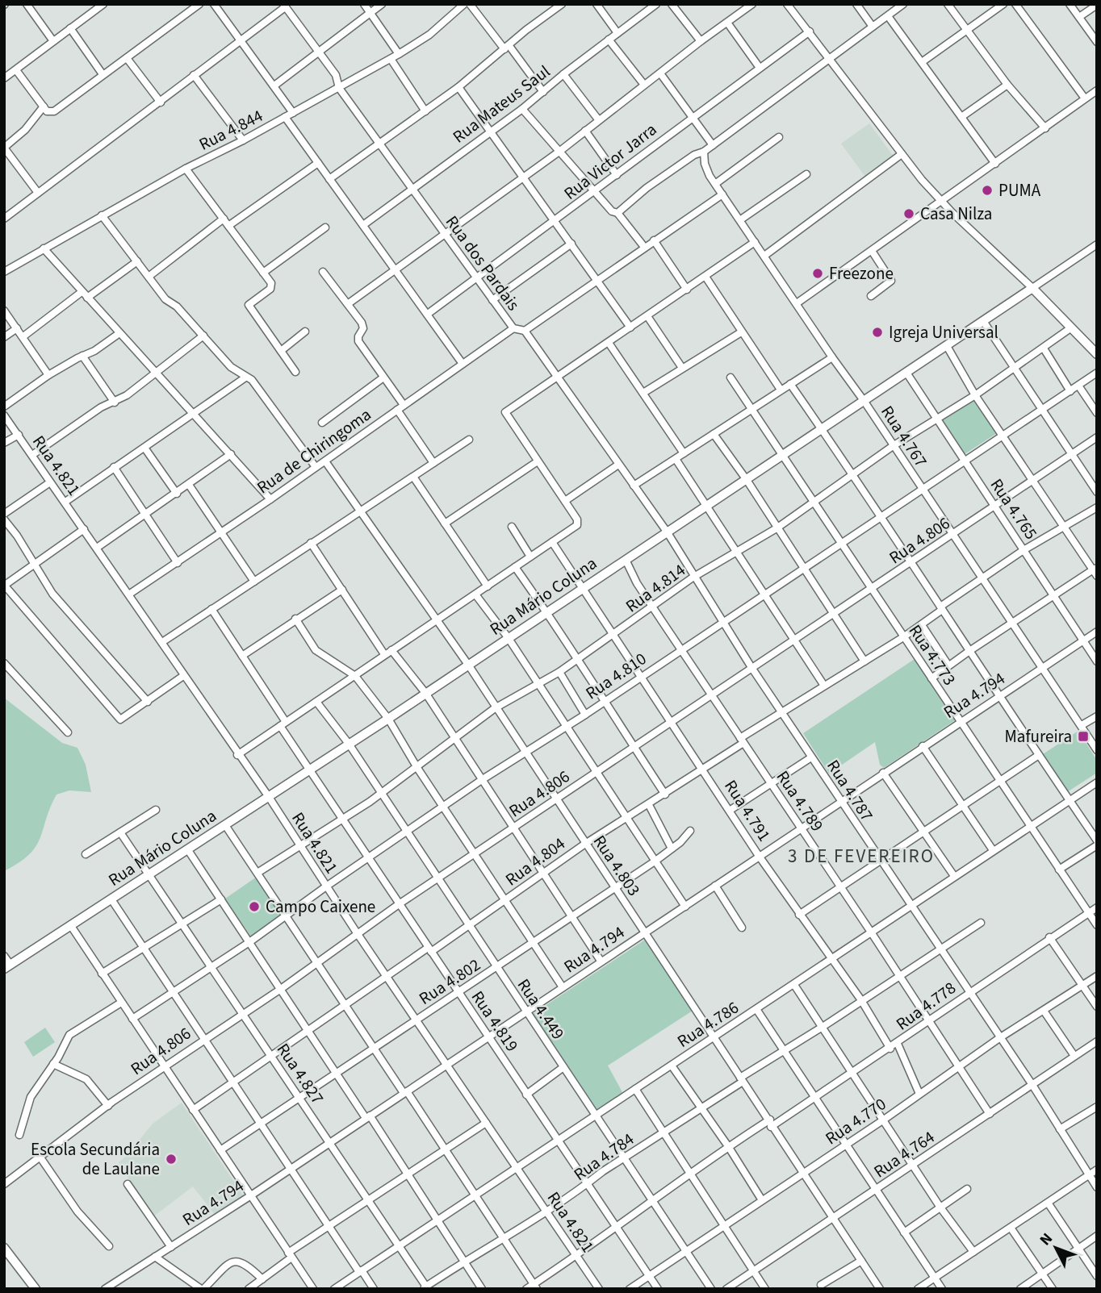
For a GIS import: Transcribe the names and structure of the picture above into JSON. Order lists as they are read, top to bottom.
{
  "streets": {
    "main road": ["Rua Mário Coluna"],
    "street": [
      "Rua Mateus Saul",
      "Rua 4.844",
      "Rua Victor Jarra",
      "Rua dos Pardais",
      "Rua 4.767",
      "Rua de Chiringoma",
      "Rua 4.821",
      "Rua 4.765",
      "Rua 4.806",
      "Rua 4.814",
      "Rua 4.773",
      "Rua 4.810",
      "Rua 4.794",
      "Rua 4.787",
      "Rua 4.789",
      "Rua 4.791",
      "Rua 4.804",
      "Rua 4.803",
      "Rua 4.802",
      "Rua 4.778",
      "Rua 4.449",
      "Rua 4.819",
      "Rua 4.786",
      "Rua 4.827",
      "Rua 4.770",
      "Rua 4.764",
      "Rua 4.784"
    ]
  },
  "crossings": [
    ["Rua Mateus Saul", "Rua dos Pardais"],
    ["Rua 4.844", "Rua dos Pardais"],
    ["Rua Victor Jarra", "Rua dos Pardais"],
    ["Rua dos Pardais", "Rua de Chiringoma"],
    ["Rua dos Pardais", "Rua Mário Coluna"],
    ["Rua dos Pardais", "Rua 4.787"],
    ["Rua 4.767", "Rua 4.806"],
    ["Rua 4.767", "Rua 4.814"],
    ["Rua 4.767", "Rua Mário Coluna"],
    ["Rua 4.767", "Rua 4.810"],
    ["Rua 4.767", "Rua 4.794"],
    ["Rua de Chiringoma", "Rua 4.821"],
    ["Rua de Chiringoma", "Rua 4.803"],
    ["Rua 4.821", "Rua 4.806"],
    ["Rua 4.821", "Rua 4.814"],
    ["Rua 4.821", "Rua Mário Coluna"],
    ["Rua 4.821", "Rua 4.810"],
    ["Rua 4.821", "Rua 4.794"],
    ["Rua 4.821", "Rua 4.804"],
    ["Rua 4.821", "Rua 4.802"],
    ["Rua 4.821", "Rua 4.778"],
    ["Rua 4.821", "Rua 4.786"],
    ["Rua 4.821", "Rua 4.784"],
    ["Rua 4.765", "Rua 4.806"],
    ["Rua 4.765", "Rua 4.814"],
    ["Rua 4.765", "Rua Mário Coluna"],
    ["Rua 4.765", "Rua 4.810"],
    ["Rua 4.765", "Rua 4.794"],
    ["Rua 4.806", "Rua 4.773"],
    ["Rua 4.806", "Rua 4.787"],
    ["Rua 4.806", "Rua 4.789"],
    ["Rua 4.806", "Rua 4.791"],
    ["Rua 4.806", "Rua 4.803"],
    ["Rua 4.806", "Rua 4.449"],
    ["Rua 4.806", "Rua 4.819"],
    ["Rua 4.806", "Rua 4.827"],
    ["Rua 4.814", "Rua 4.773"],
    ["Rua 4.814", "Rua 4.787"],
    ["Rua 4.814", "Rua 4.789"],
    ["Rua 4.814", "Rua 4.791"],
    ["Rua 4.814", "Rua 4.803"],
    ["Rua 4.814", "Rua 4.449"],
    ["Rua 4.814", "Rua 4.819"],
    ["Rua Mário Coluna", "Rua 4.773"],
    ["Rua Mário Coluna", "Rua 4.787"],
    ["Rua Mário Coluna", "Rua 4.789"],
    ["Rua Mário Coluna", "Rua 4.791"],
    ["Rua Mário Coluna", "Rua 4.803"],
    ["Rua Mário Coluna", "Rua 4.449"],
    ["Rua Mário Coluna", "Rua 4.819"],
    ["Rua Mário Coluna", "Rua 4.827"],
    ["Rua 4.773", "Rua 4.810"],
    ["Rua 4.773", "Rua 4.794"],
    ["Rua 4.773", "Rua 4.804"],
    ["Rua 4.773", "Rua 4.778"],
    ["Rua 4.773", "Rua 4.786"],
    ["Rua 4.810", "Rua 4.787"],
    ["Rua 4.810", "Rua 4.789"],
    ["Rua 4.810", "Rua 4.791"],
    ["Rua 4.810", "Rua 4.803"],
    ["Rua 4.810", "Rua 4.449"],
    ["Rua 4.810", "Rua 4.819"],
    ["Rua 4.810", "Rua 4.827"],
    ["Rua 4.794", "Rua 4.787"],
    ["Rua 4.794", "Rua 4.789"],
    ["Rua 4.794", "Rua 4.791"],
    ["Rua 4.794", "Rua 4.803"],
    ["Rua 4.794", "Rua 4.449"],
    ["Rua 4.794", "Rua 4.819"],
    ["Rua 4.794", "Rua 4.827"],
    ["Rua 4.787", "Rua 4.804"],
    ["Rua 4.787", "Rua 4.778"],
    ["Rua 4.787", "Rua 4.786"],
    ["Rua 4.787", "Rua 4.770"],
    ["Rua 4.787", "Rua 4.764"],
    ["Rua 4.787", "Rua 4.784"],
    ["Rua 4.789", "Rua 4.804"],
    ["Rua 4.789", "Rua 4.778"],
    ["Rua 4.789", "Rua 4.786"],
    ["Rua 4.789", "Rua 4.770"],
    ["Rua 4.789", "Rua 4.764"],
    ["Rua 4.789", "Rua 4.784"],
    ["Rua 4.791", "Rua 4.804"],
    ["Rua 4.791", "Rua 4.778"],
    ["Rua 4.791", "Rua 4.786"],
    ["Rua 4.791", "Rua 4.784"],
    ["Rua 4.804", "Rua 4.803"],
    ["Rua 4.804", "Rua 4.449"],
    ["Rua 4.804", "Rua 4.819"],
    ["Rua 4.804", "Rua 4.827"],
    ["Rua 4.803", "Rua 4.802"],
    ["Rua 4.803", "Rua 4.778"],
    ["Rua 4.803", "Rua 4.786"],
    ["Rua 4.803", "Rua 4.770"],
    ["Rua 4.803", "Rua 4.764"],
    ["Rua 4.803", "Rua 4.784"],
    ["Rua 4.802", "Rua 4.449"],
    ["Rua 4.802", "Rua 4.819"],
    ["Rua 4.802", "Rua 4.827"],
    ["Rua 4.778", "Rua 4.449"],
    ["Rua 4.778", "Rua 4.819"],
    ["Rua 4.449", "Rua 4.786"],
    ["Rua 4.449", "Rua 4.770"],
    ["Rua 4.449", "Rua 4.784"],
    ["Rua 4.819", "Rua 4.786"],
    ["Rua 4.819", "Rua 4.770"],
    ["Rua 4.819", "Rua 4.784"],
    ["Rua 4.786", "Rua 4.827"],
    ["Rua 4.827", "Rua 4.784"]
  ],
  "districts": ["3 DE FEVEREIRO"],
  "places": {
    "other": [
      "PUMA",
      "Casa Nilza",
      "Freezone",
      "Igreja Universal",
      "Campo Caixene",
      "Escola Secundária de Laulane"
    ],
    "transit": ["Mafureira"]
  },
  "north": "top left"
}
